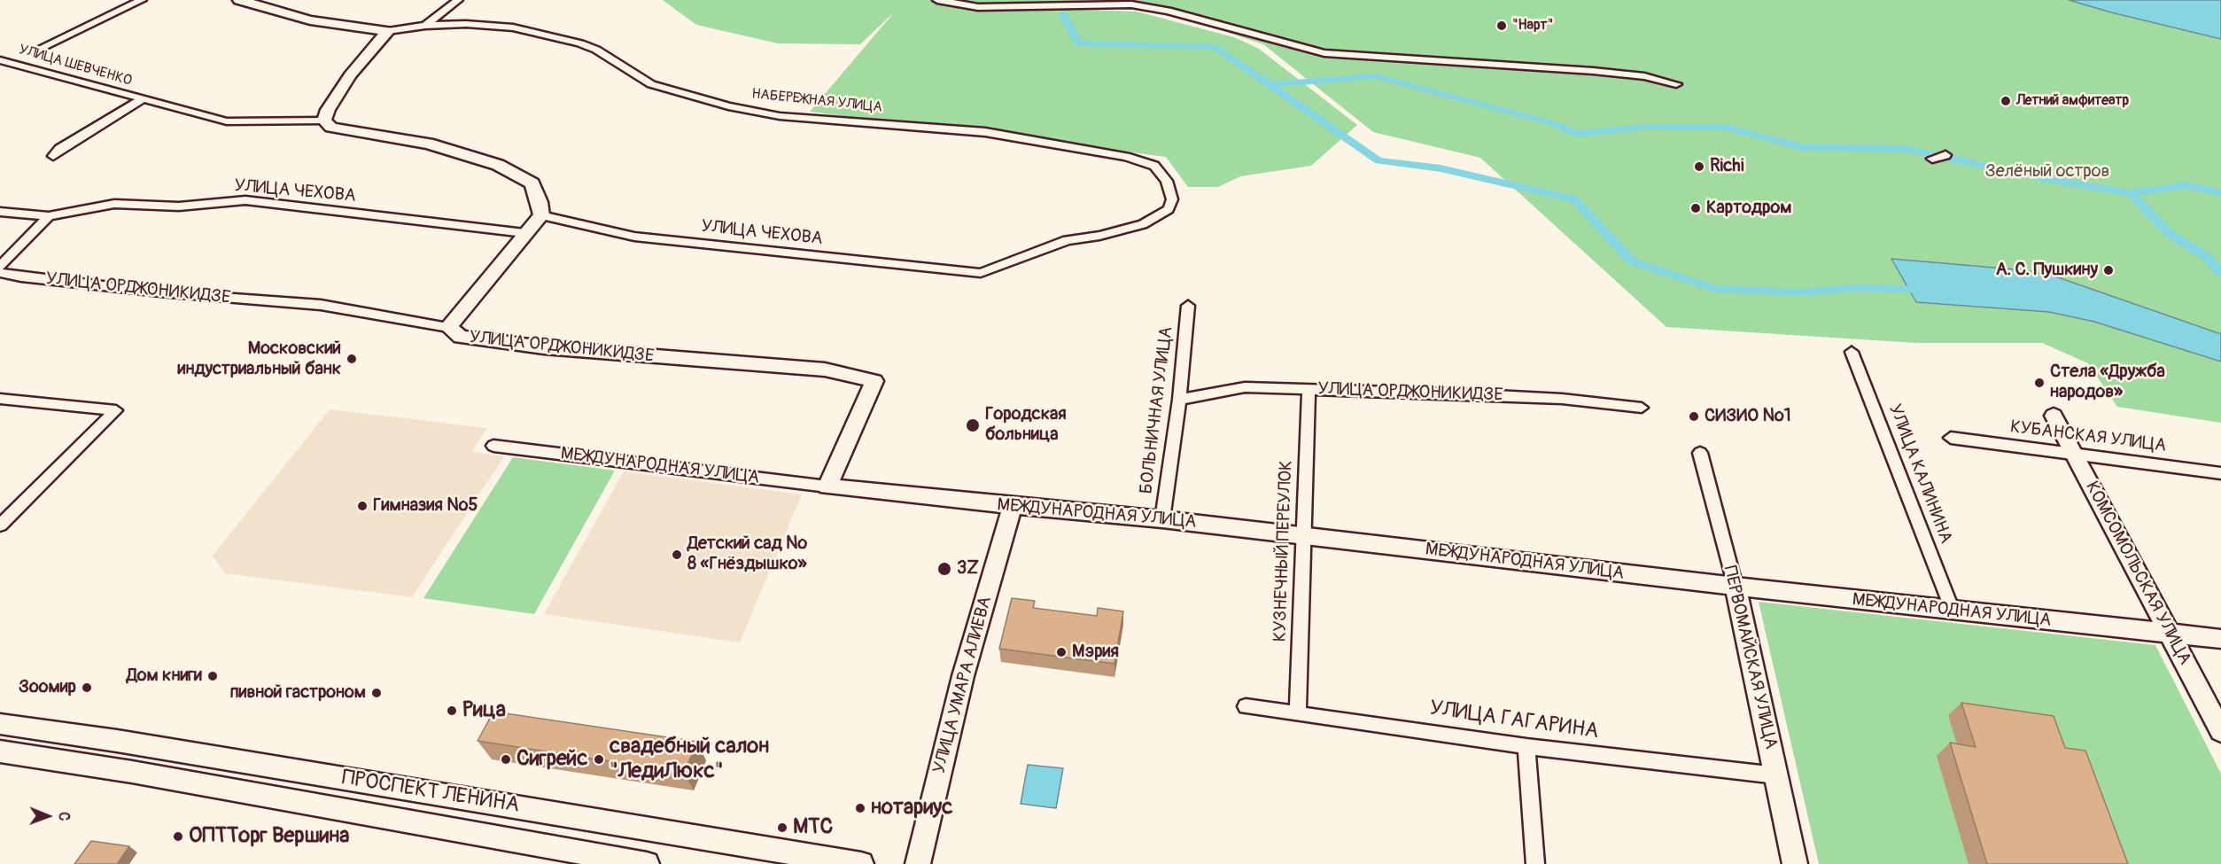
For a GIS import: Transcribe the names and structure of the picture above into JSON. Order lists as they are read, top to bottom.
{
  "streets": {
    "main road": [
      "НАБЕРЕЖНАЯ УЛИЦА",
      "УЛИЦА ОРДЖОНИКИДЗЕ",
      "МЕЖДУНАРОДНАЯ УЛИЦА",
      "КОМСОМОЛЬСКАЯ УЛИЦА",
      "ПЕРВОМАЙСКАЯ УЛИЦА",
      "УЛИЦА УМАРА АЛИЕВА",
      "ПРОСПЕКТ ЛЕНИНА"
    ],
    "street": [
      "УЛИЦА ШЕВЧЕНКО",
      "УЛИЦА ЧЕХОВА",
      "БОЛЬНИЧНАЯ УЛИЦА",
      "КУБАНСКАЯ УЛИЦА",
      "УЛИЦА КАЛИНИНА",
      "КУЗНЕЧНЫЙ ПЕРЕУЛОК",
      "УЛИЦА ГАГАРИНА"
    ]
  },
  "crossings": [
    ["НАБЕРЕЖНАЯ УЛИЦА", "УЛИЦА ЧЕХОВА"],
    ["УЛИЦА ОРДЖОНИКИДЗЕ", "БОЛЬНИЧНАЯ УЛИЦА"],
    ["УЛИЦА ОРДЖОНИКИДЗЕ", "МЕЖДУНАРОДНАЯ УЛИЦА"],
    ["УЛИЦА ОРДЖОНИКИДЗЕ", "КУЗНЕЧНЫЙ ПЕРЕУЛОК"],
    ["БОЛЬНИЧНАЯ УЛИЦА", "МЕЖДУНАРОДНАЯ УЛИЦА"],
    ["КУБАНСКАЯ УЛИЦА", "КОМСОМОЛЬСКАЯ УЛИЦА"],
    ["МЕЖДУНАРОДНАЯ УЛИЦА", "УЛИЦА КАЛИНИНА"],
    ["МЕЖДУНАРОДНАЯ УЛИЦА", "КУЗНЕЧНЫЙ ПЕРЕУЛОК"],
    ["МЕЖДУНАРОДНАЯ УЛИЦА", "КОМСОМОЛЬСКАЯ УЛИЦА"],
    ["МЕЖДУНАРОДНАЯ УЛИЦА", "ПЕРВОМАЙСКАЯ УЛИЦА"],
    ["МЕЖДУНАРОДНАЯ УЛИЦА", "УЛИЦА УМАРА АЛИЕВА"],
    ["КУЗНЕЧНЫЙ ПЕРЕУЛОК", "УЛИЦА ГАГАРИНА"],
    ["ПЕРВОМАЙСКАЯ УЛИЦА", "УЛИЦА ГАГАРИНА"]
  ],
  "parks": ["Зелёный остров"],
  "places": [
    "\"Нарт\"",
    "Летний амфитеатр",
    "Richi",
    "Картодром",
    "А. С. Пушкину",
    "Московский индустриальный банк",
    "Стела «Дружба народов»",
    "СИЗИО №1",
    "Городская больница",
    "Гимназия №5",
    "Детский сад № 8 «Гнёздышко»",
    "3Z",
    "Мэрия",
    "Дом книги",
    "Зоомир",
    "пивной гастроном",
    "Рица",
    "Сигрейс",
    "свадебный салон \"ЛедиЛюкс\"",
    "нотариус",
    "МТС",
    "ОПТТорг Вершина"
  ],
  "north": "right"
}
